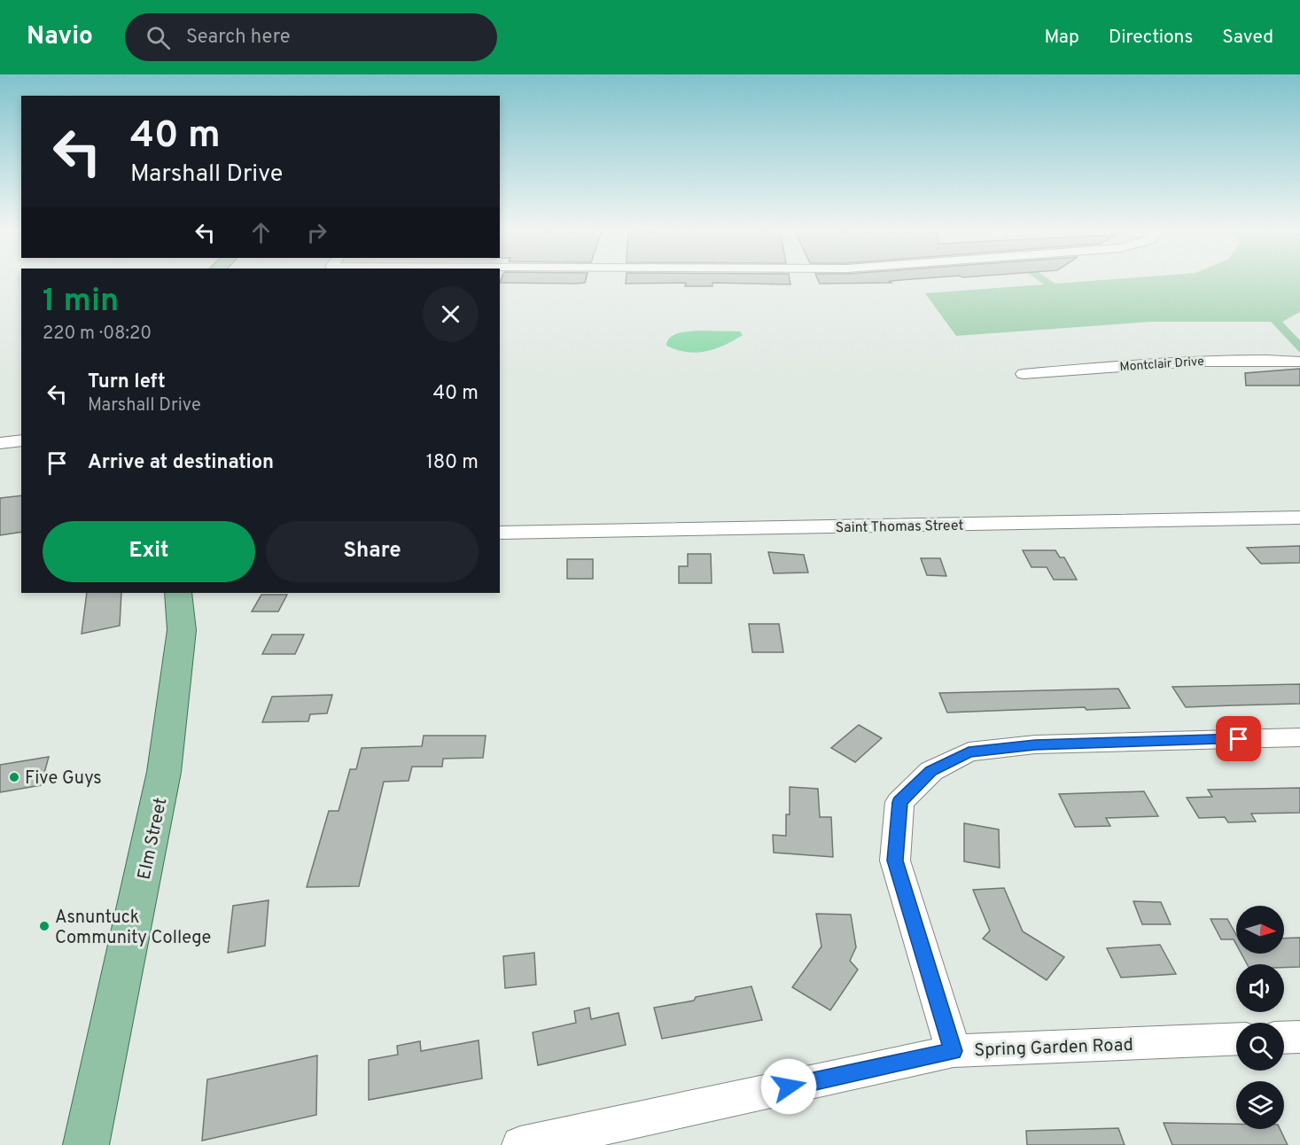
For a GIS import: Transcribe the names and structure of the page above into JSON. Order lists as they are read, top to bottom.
{
  "streets": {
    "main road": ["Elm Street"],
    "street": ["Montclair Drive", "Saint Thomas Street", "Spring Garden Road"]
  },
  "places": ["Five Guys", "Asnuntuck Community College"],
  "north": "right",
  "page": {
    "header": "Navio",
    "search": "Search here",
    "nav": ["Map", "Directions", "Saved"],
    "turn": ["40 m", "Marshall Drive"],
    "heading": ["1 min", "220 m · 08:20"],
    "list": [
      {
        "name": "Turn left",
        "note": "Marshall Drive",
        "value": "40 m"
      },
      {
        "name": "Arrive at destination",
        "value": "180 m"
      }
    ],
    "buttons": ["Exit", "Share"]
  }
}
